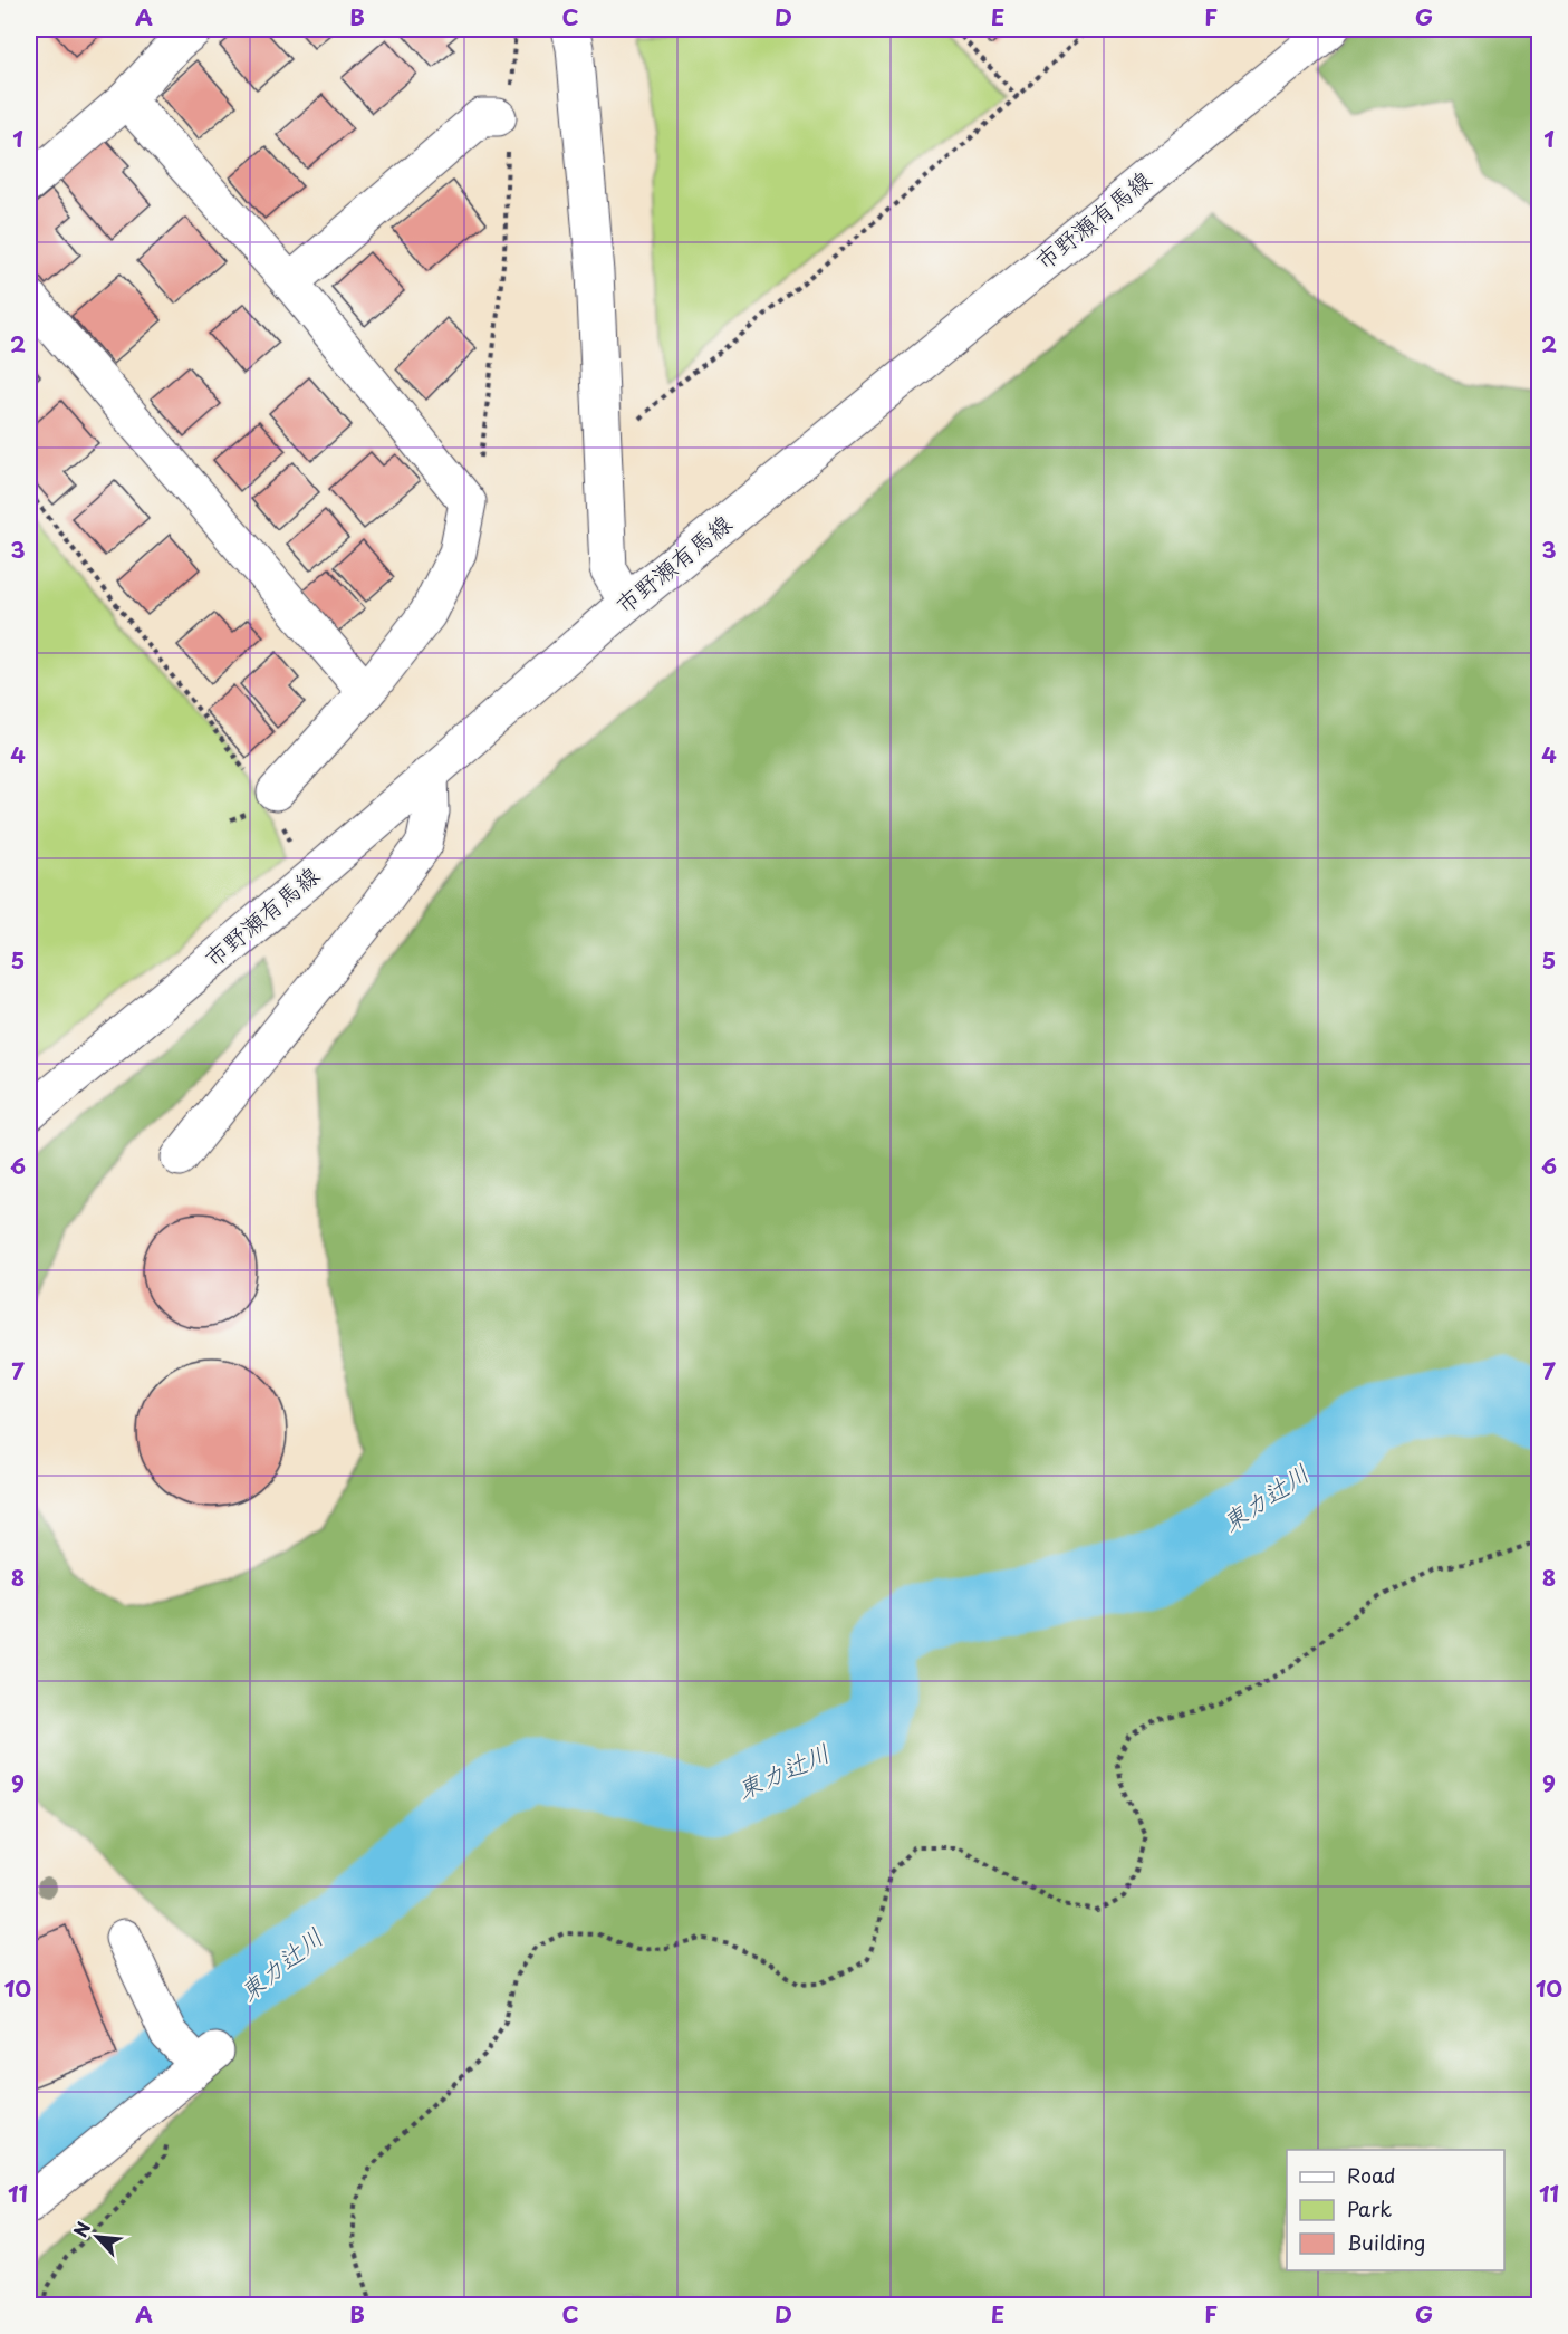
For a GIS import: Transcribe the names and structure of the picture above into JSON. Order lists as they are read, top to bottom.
{
  "streets": {
    "street": ["市野瀬有馬線"]
  },
  "water": ["東カ辻川"],
  "legend": ["Road", "Park", "Building"],
  "north": "top left",
  "grid": {
    "columns": [
      "A",
      "B",
      "C",
      "D",
      "E",
      "F",
      "G"
    ],
    "rows": [
      "1",
      "2",
      "3",
      "4",
      "5",
      "6",
      "7",
      "8",
      "9",
      "10",
      "11"
    ]
  }
}
